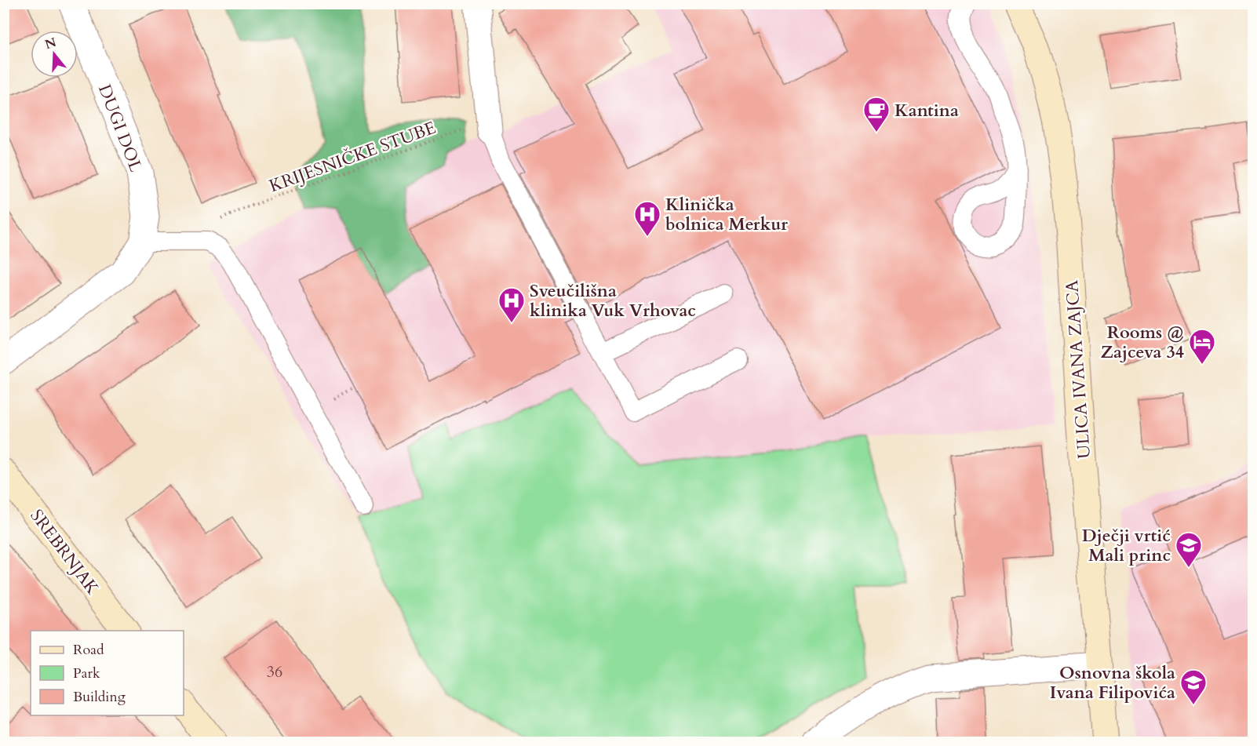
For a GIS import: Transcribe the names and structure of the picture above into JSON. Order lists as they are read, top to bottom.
{
  "streets": {
    "main road": ["ULICA IVANA ZAJCA", "SREBRNJAK"],
    "street": ["DUGI DOL"],
    "path": ["KRIJESNIČKE STUBE"]
  },
  "places": {
    "cafe": ["Kantina"],
    "hospital": ["Klinička bolnica Merkur", "Sveučilišna klinika Vuk Vrhovac"],
    "hotel": ["Rooms @ Zajceva 34"],
    "school or university": ["Dječji vrtić Mali princ", "Osnovna škola Ivana Filipovića"]
  },
  "house_numbers": ["36"],
  "legend": ["Road", "Park", "Building"],
  "north": "top"
}
